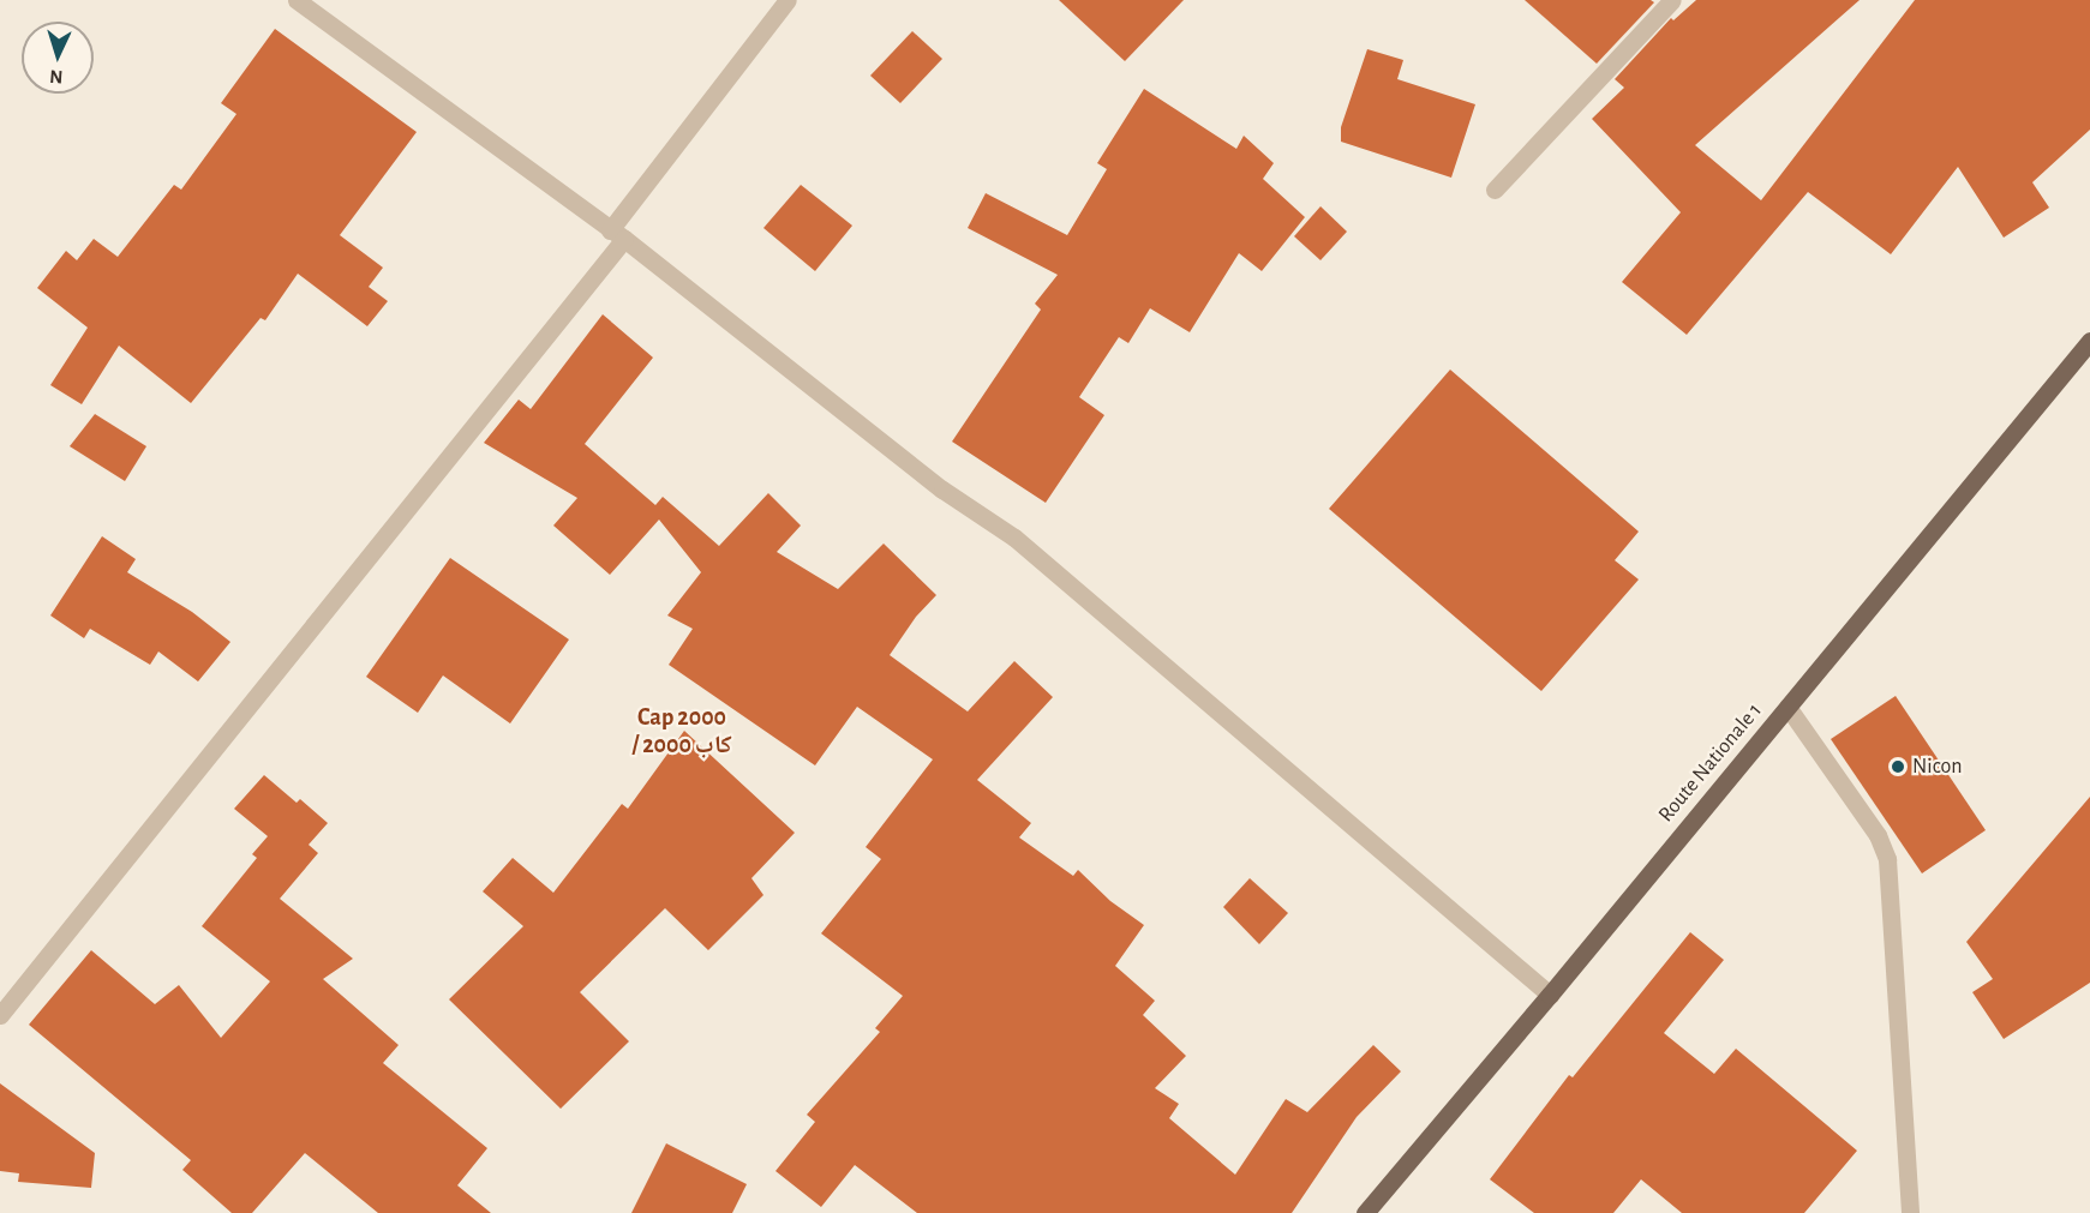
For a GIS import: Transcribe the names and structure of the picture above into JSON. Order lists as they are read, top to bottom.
{
  "streets": {
    "main road": ["Route Nationale 1"]
  },
  "districts": ["Cap 2000 / كاب 2000"],
  "places": ["Nicon"],
  "north": "bottom"
}
